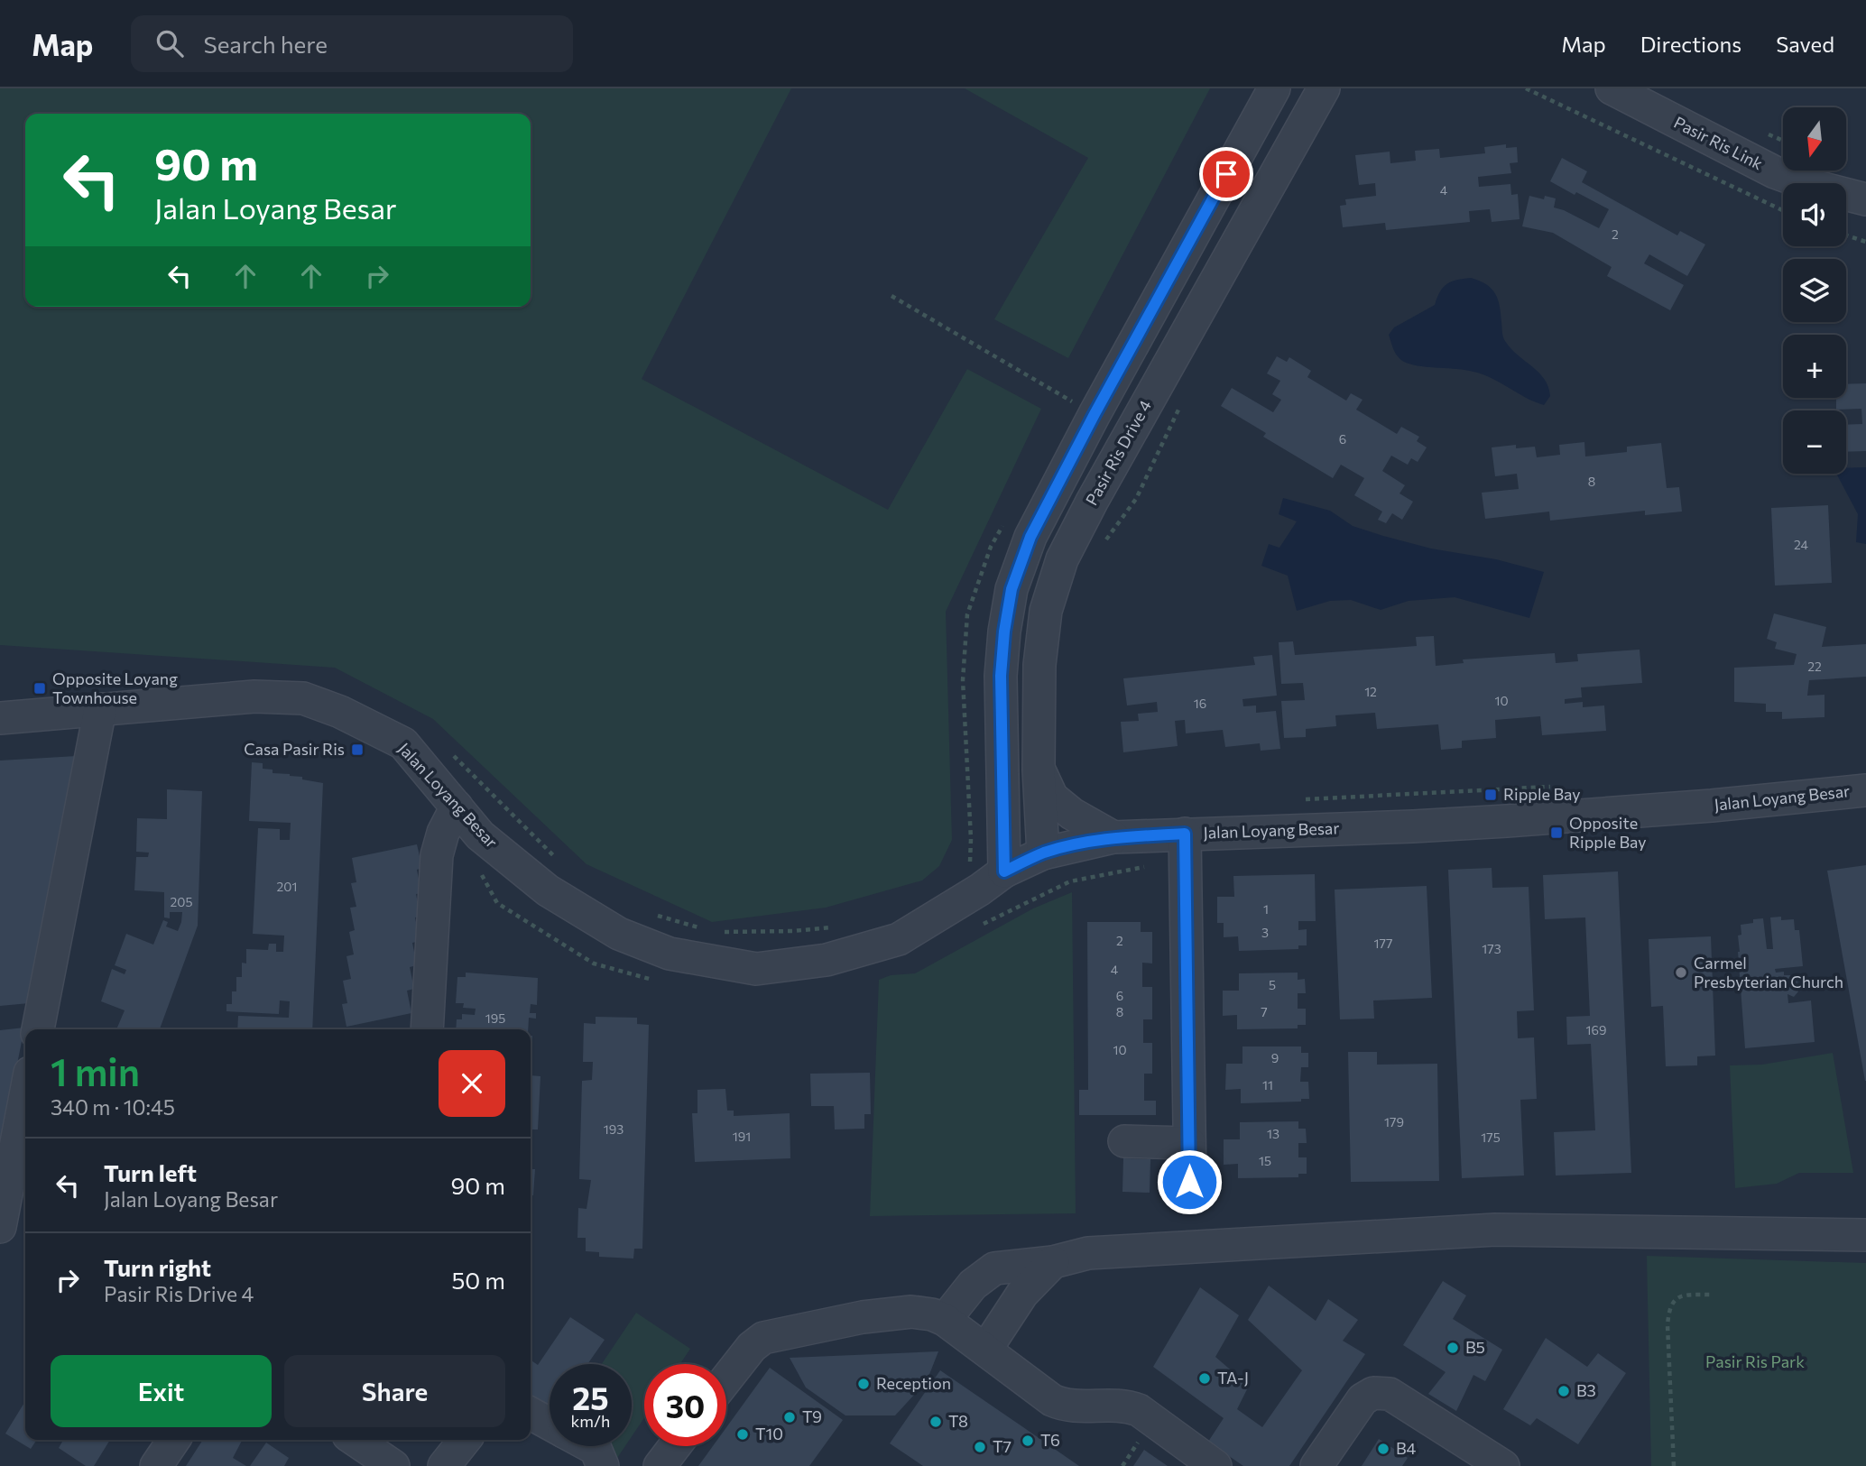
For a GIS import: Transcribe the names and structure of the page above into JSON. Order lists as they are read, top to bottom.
{
  "streets": {
    "street": ["Pasir Ris Link", "Pasir Ris Drive 4", "Jalan Loyang Besar"]
  },
  "crossings": [
    ["Pasir Ris Drive 4", "Jalan Loyang Besar"]
  ],
  "parks": ["Pasir Ris Park"],
  "places": {
    "transit": [
      "Opposite Loyang Townhouse",
      "Casa Pasir Ris",
      "Ripple Bay",
      "Opposite Ripple Bay"
    ],
    "other": [
      "Carmel Presbyterian Church",
      "B5",
      "TA-J",
      "Reception",
      "B3",
      "T9",
      "T8",
      "T10",
      "T6",
      "T7",
      "B4"
    ]
  },
  "house_numbers": [
    "4",
    "2",
    "6",
    "8",
    "24",
    "22",
    "12",
    "10",
    "16",
    "201",
    "205",
    "1",
    "3",
    "2",
    "177",
    "173",
    "4",
    "5",
    "6",
    "8",
    "7",
    "195",
    "169",
    "10",
    "9",
    "11",
    "179",
    "193",
    "13",
    "191",
    "175",
    "15"
  ],
  "north": "bottom",
  "page": {
    "header": "Map",
    "search": "Search here",
    "nav": ["Map", "Directions", "Saved"],
    "map_buttons": ["+", "−"],
    "turn": ["90 m", "Jalan Loyang Besar"],
    "heading": ["1 min", "340 m · 10:45"],
    "list": [
      {
        "name": "Turn left",
        "note": "Jalan Loyang Besar",
        "value": "90 m"
      },
      {
        "name": "Turn right",
        "note": "Pasir Ris Drive 4",
        "value": "50 m"
      }
    ],
    "buttons": ["Exit", "Share"],
    "speed": "25 km/h",
    "limit": "30"
  }
}
